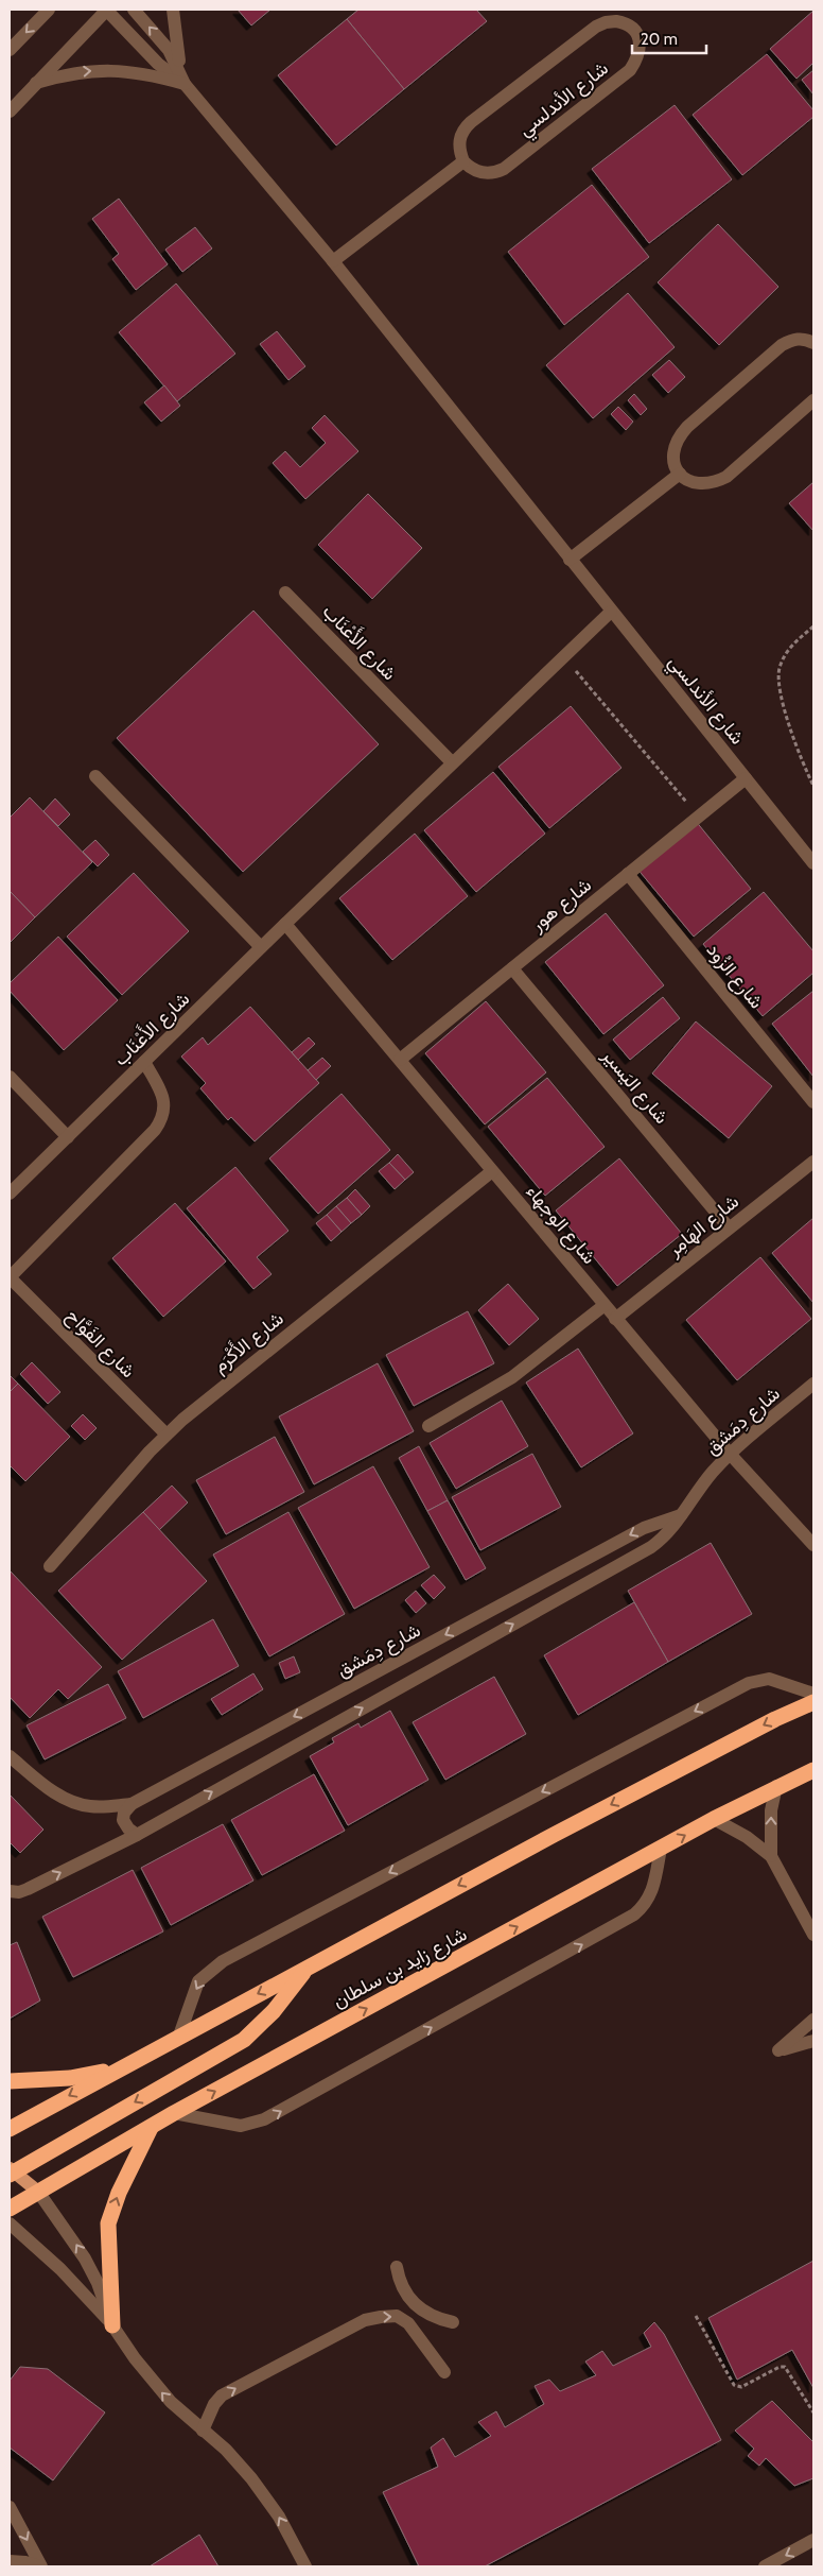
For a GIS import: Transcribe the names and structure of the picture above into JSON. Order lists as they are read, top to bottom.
{
  "streets": {
    "highway": ["شارع زايد بن سلطان"],
    "street": [
      "شارع الأندلسي",
      "شارع الأَعْنَاب",
      "شارع هور",
      "شارع الزُود",
      "شارع اليَسير",
      "شارع الوجهاء",
      "شارع الهَامِر",
      "شارع الأَكْرَم",
      "شارع الفَوَّاح",
      "شارع دِمَشق"
    ]
  },
  "crossings": [
    ["شارع الأندلسي", "شارع الأَعْنَاب"],
    ["شارع الأندلسي", "شارع هور"],
    ["شارع الأَعْنَاب", "شارع الوجهاء"],
    ["شارع هور", "شارع الزُود"],
    ["شارع هور", "شارع اليَسير"],
    ["شارع هور", "شارع الوجهاء"],
    ["شارع اليَسير", "شارع الهَامِر"],
    ["شارع الوجهاء", "شارع الهَامِر"],
    ["شارع الوجهاء", "شارع الأَكْرَم"],
    ["شارع الوجهاء", "شارع دِمَشق"],
    ["شارع الأَكْرَم", "شارع الفَوَّاح"]
  ],
  "scale_bar": "20 m"
}
